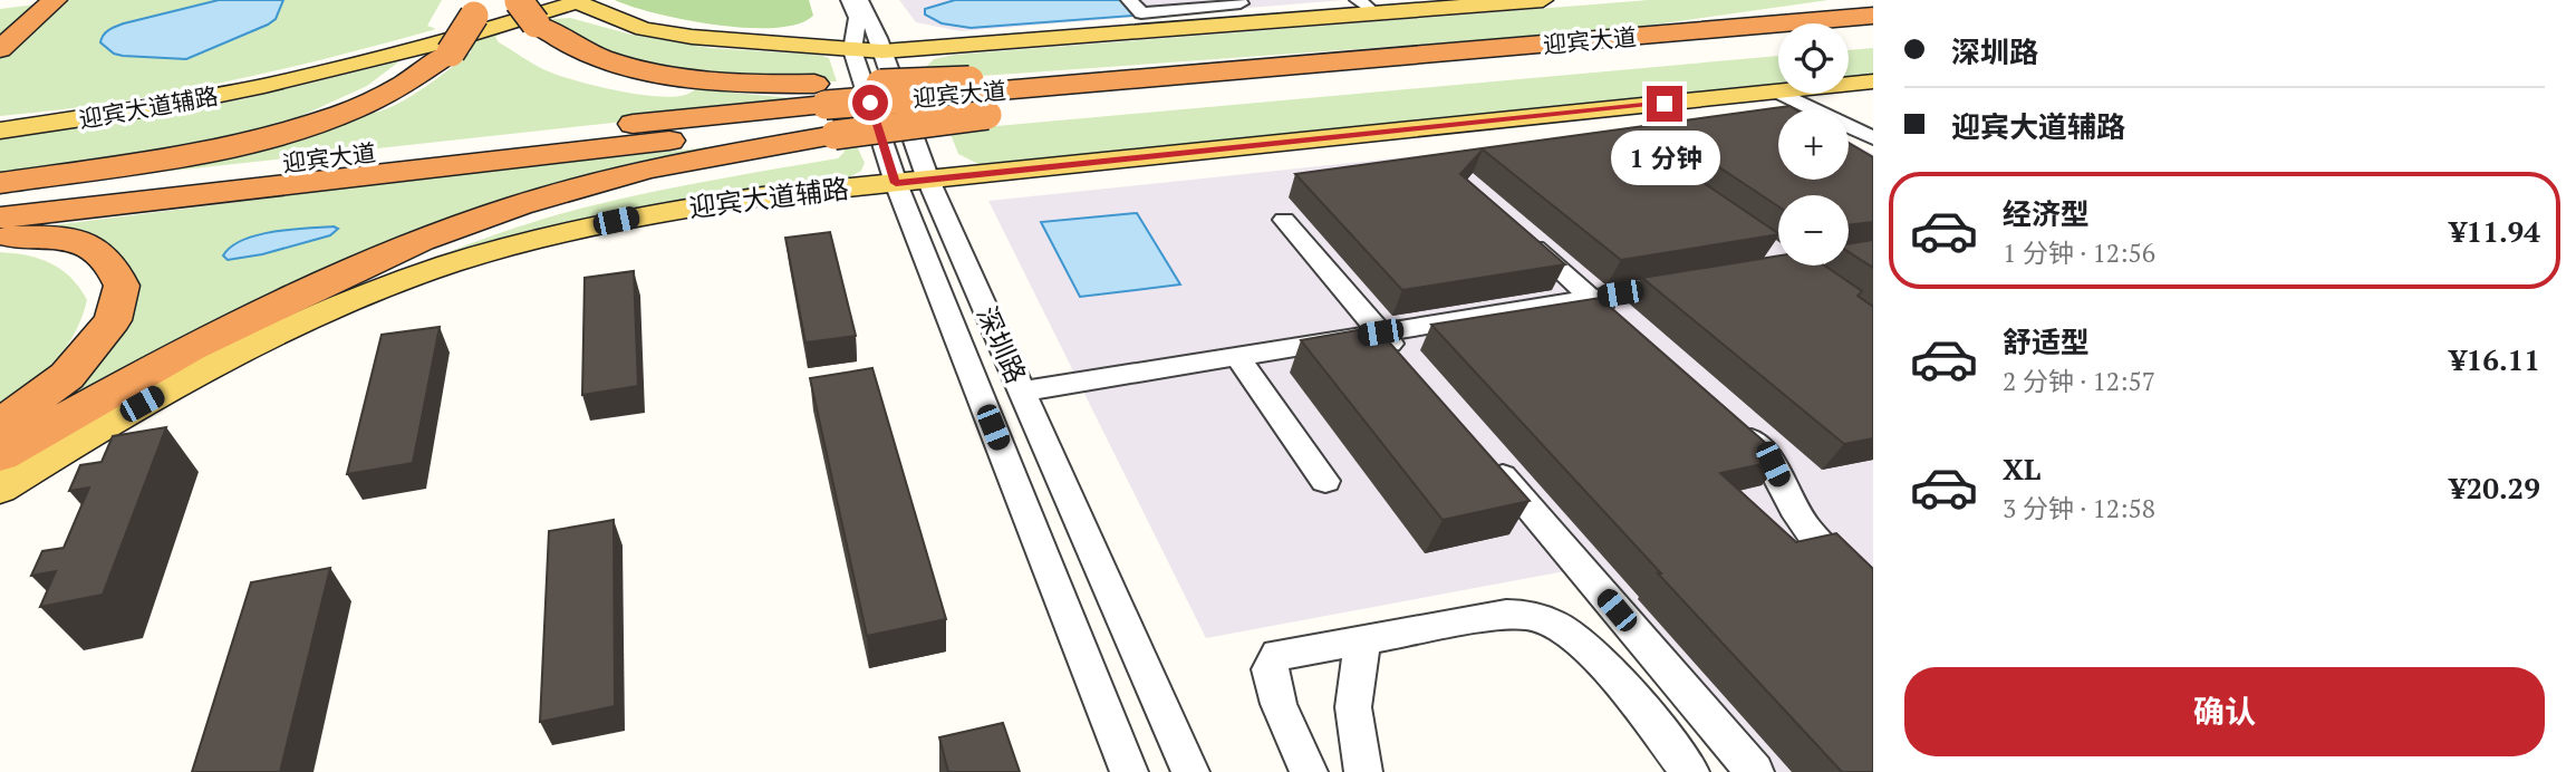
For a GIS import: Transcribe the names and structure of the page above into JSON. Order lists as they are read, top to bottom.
{
  "streets": {
    "highway": ["迎宾大道"],
    "main road": ["迎宾大道辅路"],
    "street": ["深圳路"]
  },
  "crossings": [
    ["迎宾大道辅路", "深圳路"]
  ],
  "page": {
    "banner": ["深圳路", "迎宾大道辅路"],
    "map_buttons": ["+", "−"],
    "bubble": "1 分钟",
    "list": [
      {
        "name": "经济型",
        "note": "1 分钟 · 12:56",
        "value": "¥11.94"
      },
      {
        "name": "舒适型",
        "note": "2 分钟 · 12:57",
        "value": "¥16.11"
      },
      {
        "name": "XL",
        "note": "3 分钟 · 12:58",
        "value": "¥20.29"
      }
    ],
    "buttons": "确认"
  }
}
